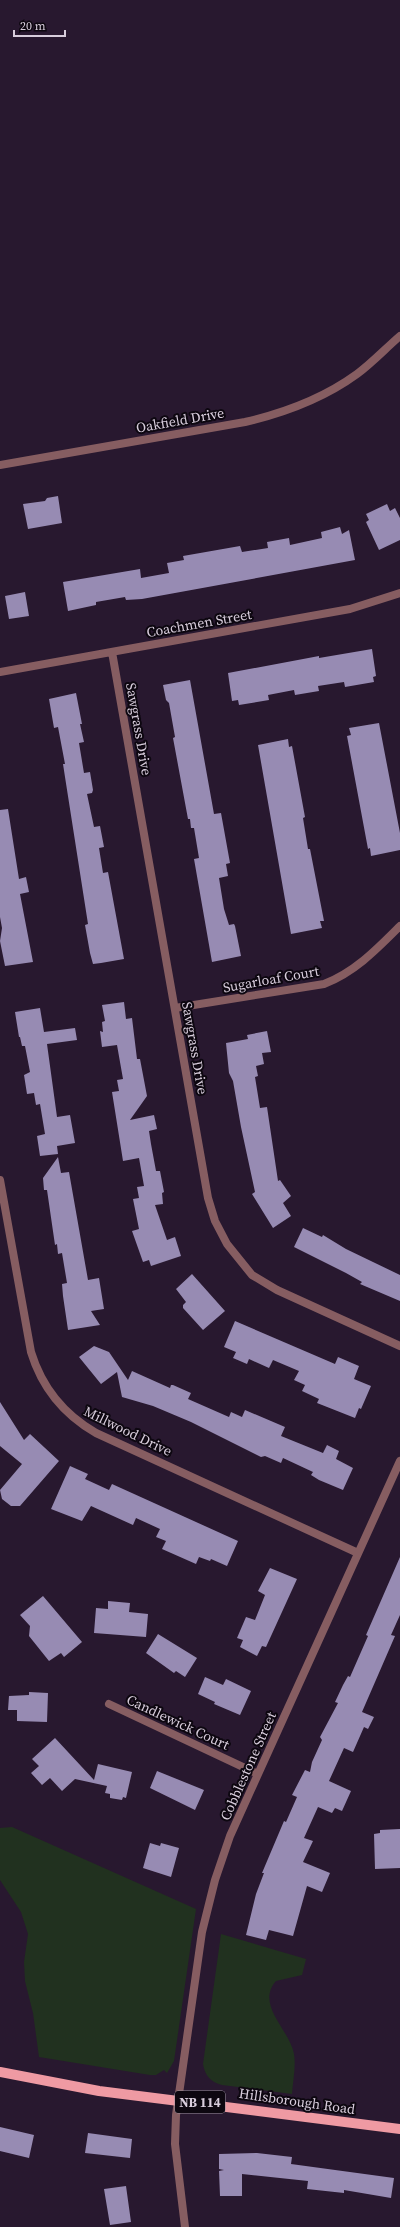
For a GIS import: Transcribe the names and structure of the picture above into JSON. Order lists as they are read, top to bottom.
{
  "streets": {
    "main road": ["Hillsborough Road", "NB 114"],
    "street": [
      "Oakfield Drive",
      "Coachmen Street",
      "Sawgrass Drive",
      "Sugarloaf Court",
      "Millwood Drive",
      "Candlewick Court",
      "Cobblestone Street"
    ]
  },
  "crossings": [
    ["Coachmen Street", "Sawgrass Drive"],
    ["Sawgrass Drive", "Sugarloaf Court"],
    ["Millwood Drive", "Cobblestone Street"],
    ["Candlewick Court", "Cobblestone Street"],
    ["Cobblestone Street", "Hillsborough Road"]
  ],
  "scale_bar": "20 m"
}
